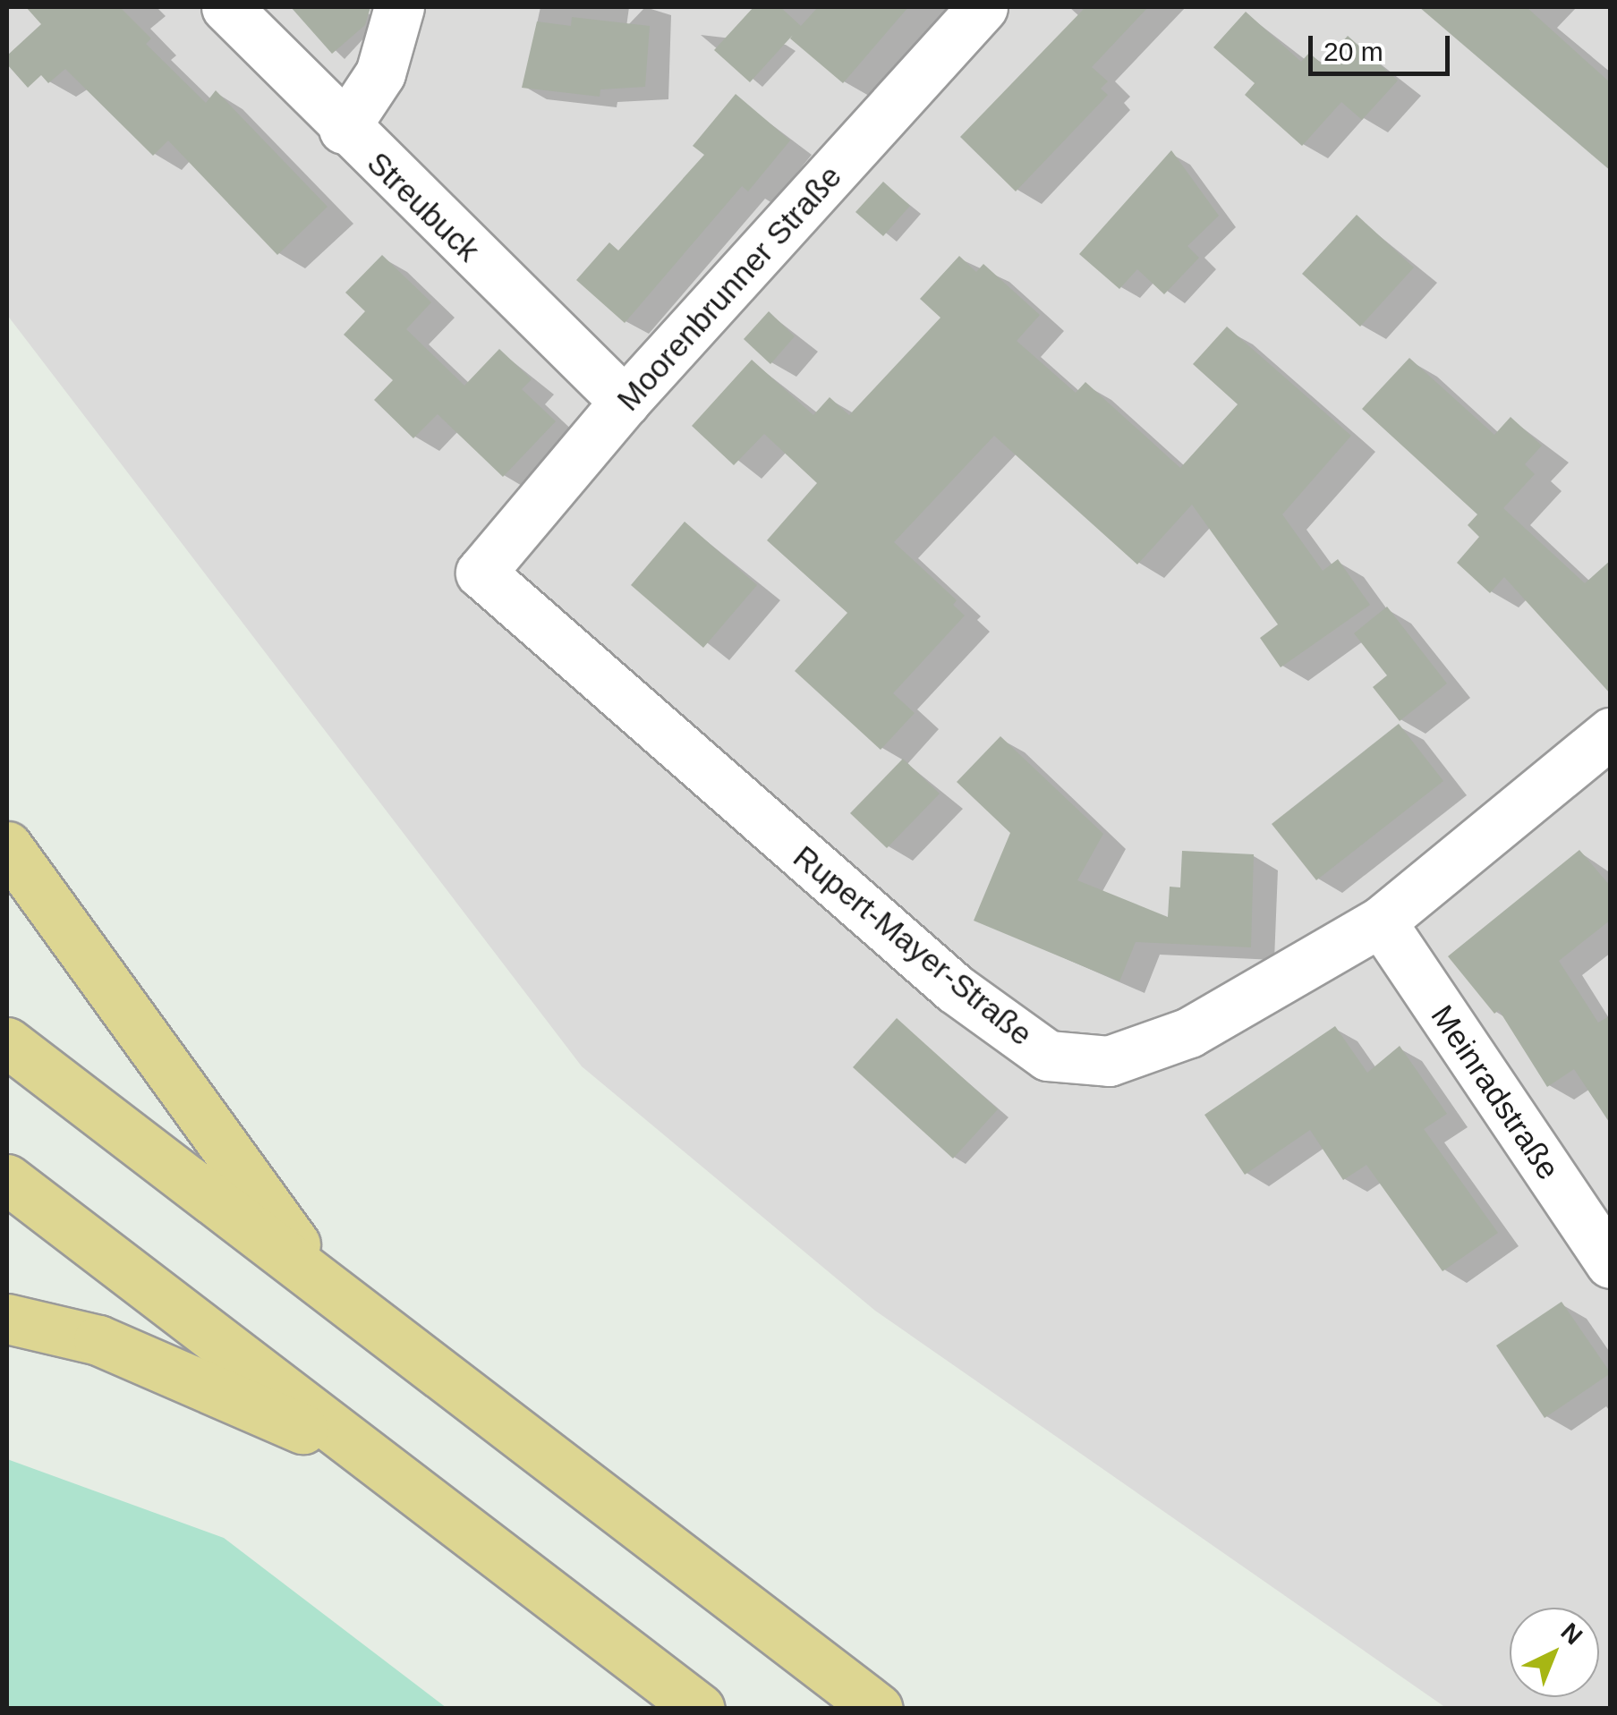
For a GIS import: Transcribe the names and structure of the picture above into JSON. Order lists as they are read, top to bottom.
{
  "streets": {
    "street": [
      "Streubuck",
      "Moorenbrunner Straße",
      "Rupert-Mayer-Straße",
      "Meinradstraße"
    ]
  },
  "crossings": [
    ["Streubuck", "Moorenbrunner Straße"],
    ["Moorenbrunner Straße", "Rupert-Mayer-Straße"],
    ["Rupert-Mayer-Straße", "Meinradstraße"]
  ],
  "scale_bar": "20 m",
  "north": "top right"
}
